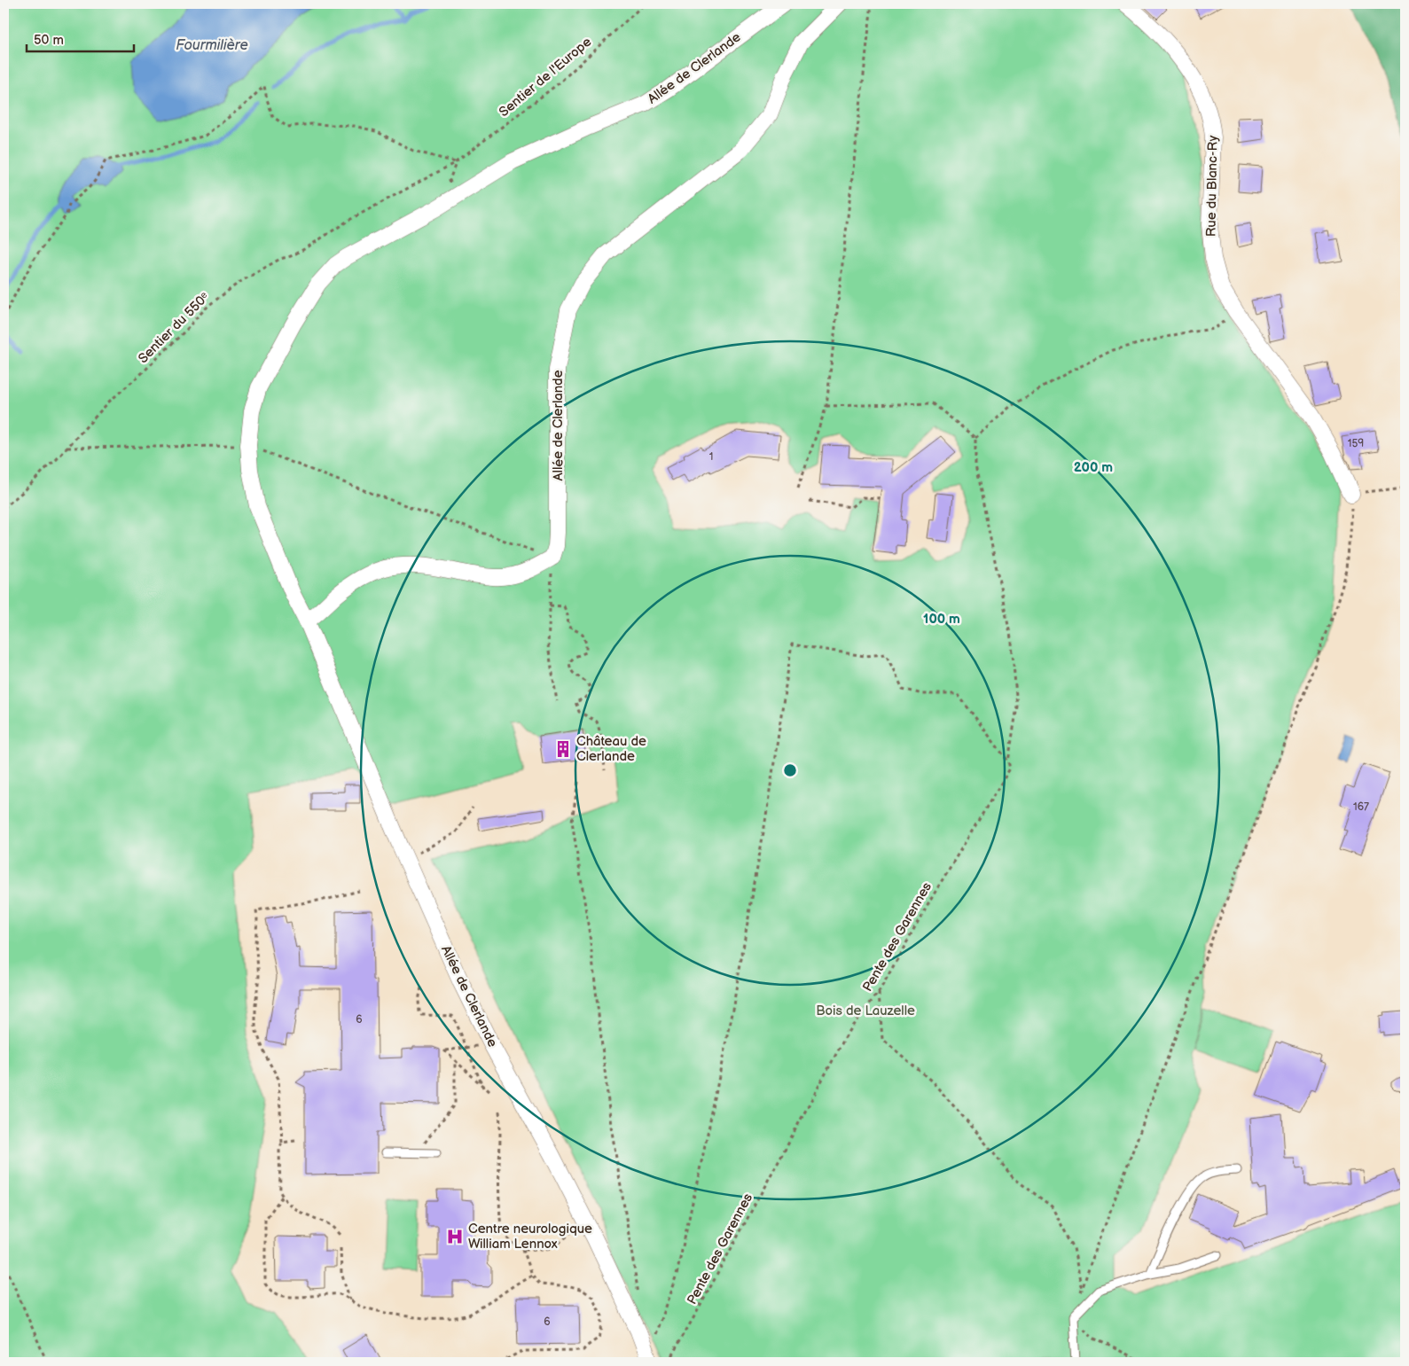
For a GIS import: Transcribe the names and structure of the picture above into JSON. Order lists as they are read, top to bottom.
{
  "streets": {
    "street": ["Allée de Clerlande", "Rue du Blanc-Ry"],
    "path": ["Sentier de l'Europe", "Sentier du 550ᵉ", "Pente des Garennes"]
  },
  "crossings": [
    ["Sentier de l'Europe", "Sentier du 550ᵉ"]
  ],
  "water": ["Fourmilière"],
  "parks": ["Bois de Lauzelle"],
  "places": {
    "building": ["Château de Clerlande"],
    "hospital": ["Centre neurologique William Lennox"]
  },
  "house_numbers": [
    "159",
    "1",
    "167",
    "6",
    "6"
  ],
  "scale_bar": "50 m",
  "rings": ["200 m", "100 m"]
}
